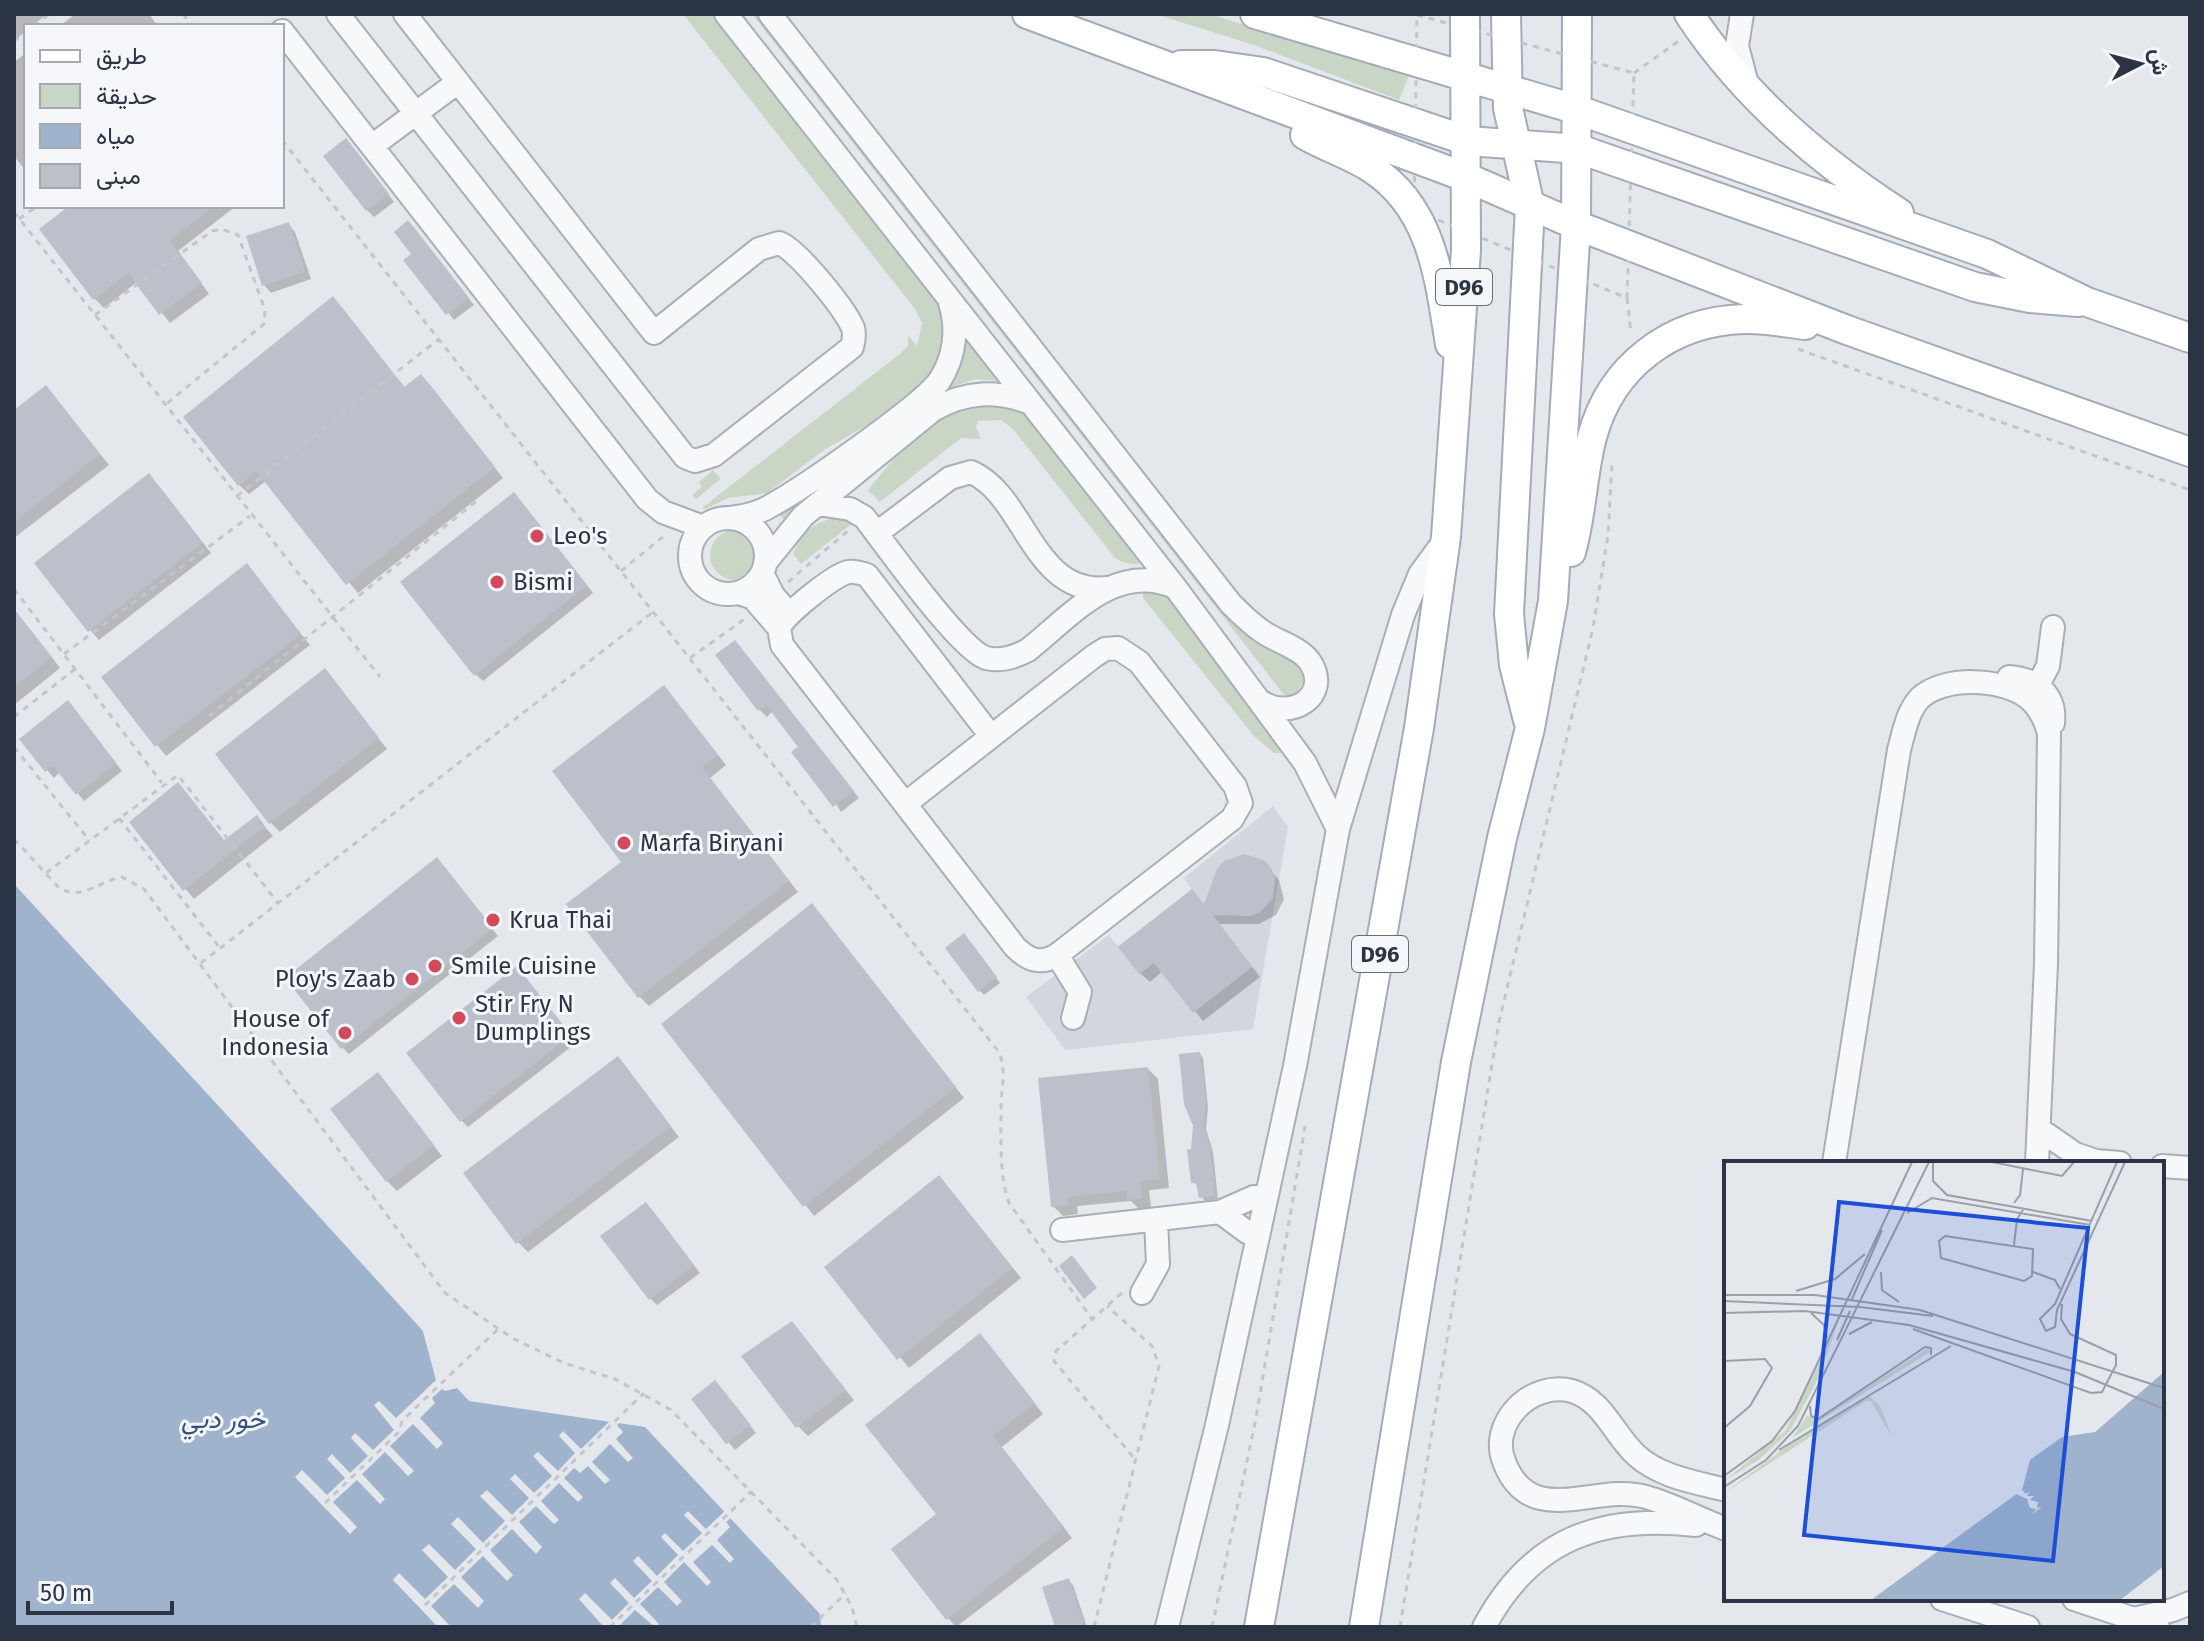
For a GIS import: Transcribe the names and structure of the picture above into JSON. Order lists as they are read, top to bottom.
{
  "streets": {
    "main road": ["D96"]
  },
  "water": ["خور دبي"],
  "places": [
    "Leo's",
    "Bismi",
    "Marfa Biryani",
    "Krua Thai",
    "Smile Cuisine",
    "Ploy's Zaab",
    "Stir Fry N Dumplings",
    "House of Indonesia"
  ],
  "legend": [
    "طريق",
    "حديقة",
    "مياه",
    "مبنى"
  ],
  "scale_bar": "50 m",
  "north": "right"
}
